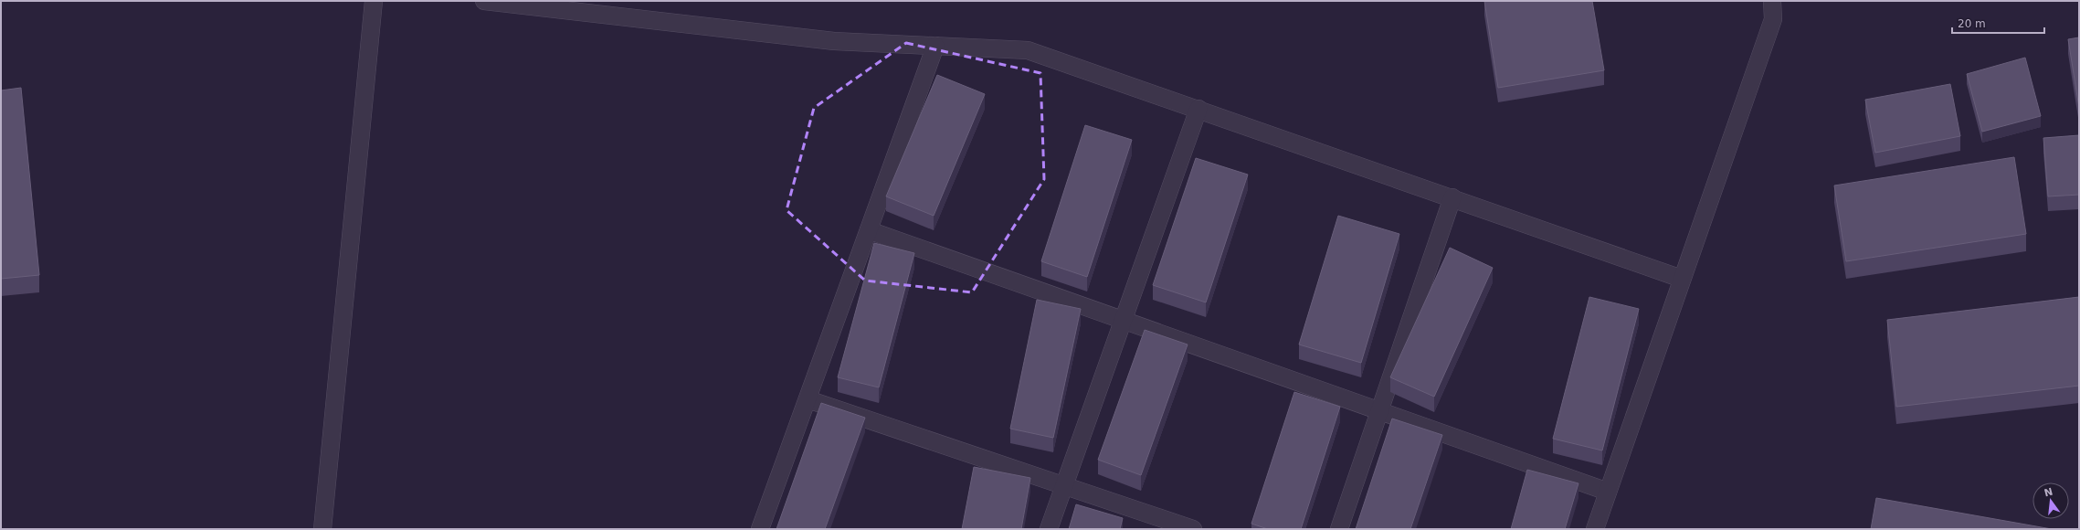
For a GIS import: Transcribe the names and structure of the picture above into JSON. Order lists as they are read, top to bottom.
{
  "scale_bar": "20 m",
  "north": "top"
}
